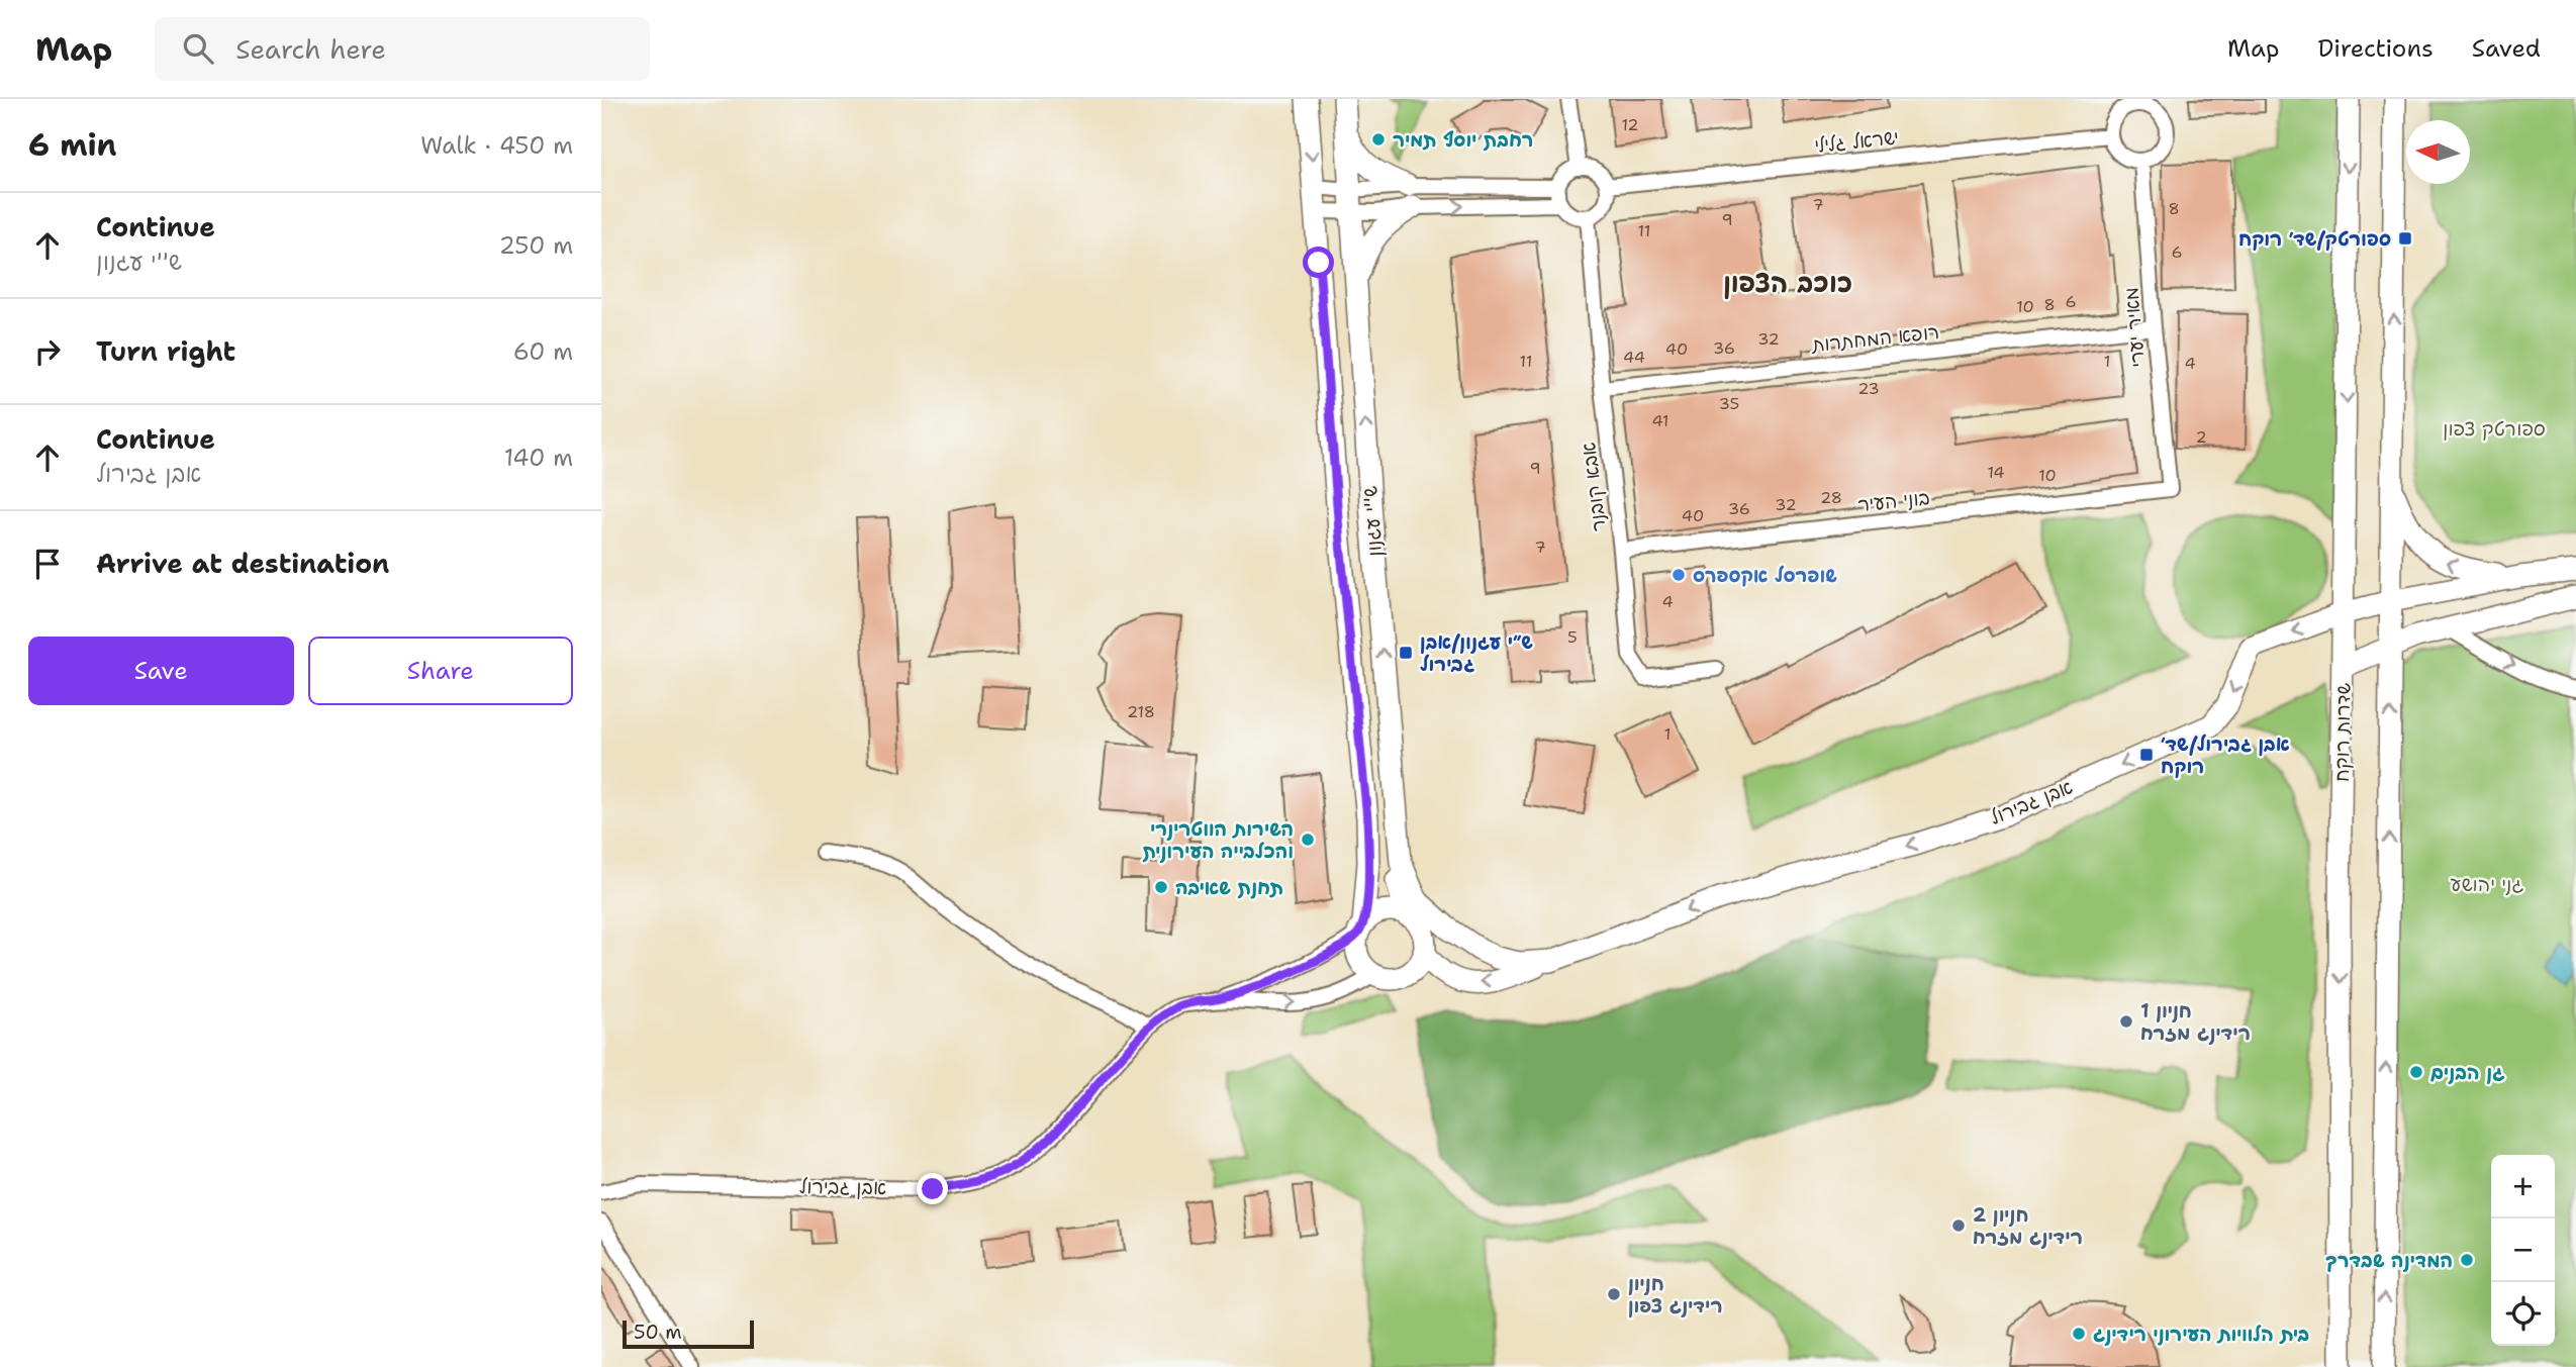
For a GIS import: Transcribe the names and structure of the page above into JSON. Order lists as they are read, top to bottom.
{
  "streets": {
    "main road": ["ש''י עגנון", "שדרות רוקח", "אבן גבירול"],
    "street": [
      "ישראל גלילי",
      "מאיר יערי",
      "רופא המחתרות",
      "אבא קובנר",
      "בוני העיר"
    ]
  },
  "crossings": [
    ["ישראל גלילי", "מאיר יערי"],
    ["ישראל גלילי", "אבא קובנר"],
    ["מאיר יערי", "רופא המחתרות"],
    ["מאיר יערי", "בוני העיר"],
    ["רופא המחתרות", "אבא קובנר"],
    ["אבא קובנר", "בוני העיר"],
    ["ש''י עגנון", "אבן גבירול"],
    ["שדרות רוקח", "אבן גבירול"]
  ],
  "districts": ["כוכב הצפון"],
  "parks": ["ספורטק צפון", "גני יהושע"],
  "places": {
    "other": [
      "רחבת יוסף תמיר",
      "שופרסל אקספרס",
      "השירות הווטרינרי והכלבייה העירונית",
      "תחנת שאיבה",
      "1 חניון רידינג מזרח",
      "גן הבנים",
      "2 חניון רידינג מזרח",
      "המדינה שבדרך",
      "חניון רידינג צפון",
      "בית הלוויות העירוני רידינג"
    ],
    "transit": ["ספורטק/שד׳ רוקח", "ש״י עגנון/אבן גבירול", "אבן גבירול/שד׳ רוקח"]
  },
  "house_numbers": [
    "12",
    "7",
    "8",
    "9",
    "11",
    "6",
    "6",
    "8",
    "10",
    "32",
    "36",
    "40",
    "44",
    "11",
    "1",
    "4",
    "23",
    "35",
    "41",
    "2",
    "9",
    "14",
    "10",
    "28",
    "32",
    "36",
    "40",
    "7",
    "4",
    "5",
    "218",
    "1"
  ],
  "scale_bar": "50 m",
  "north": "left",
  "page": {
    "header": "Map",
    "search": "Search here",
    "nav": ["Map", "Directions", "Saved"],
    "heading": ["6 min", "Walk · 450 m"],
    "list": [
      ["Continue", "ש''י עגנון", "250 m"],
      ["Turn right", "60 m"],
      ["Continue", "אבן גבירול", "140 m"],
      "Arrive at destination"
    ],
    "buttons": ["Save", "Share"],
    "map_buttons": ["+", "−"],
    "scale": "50 m"
  }
}
